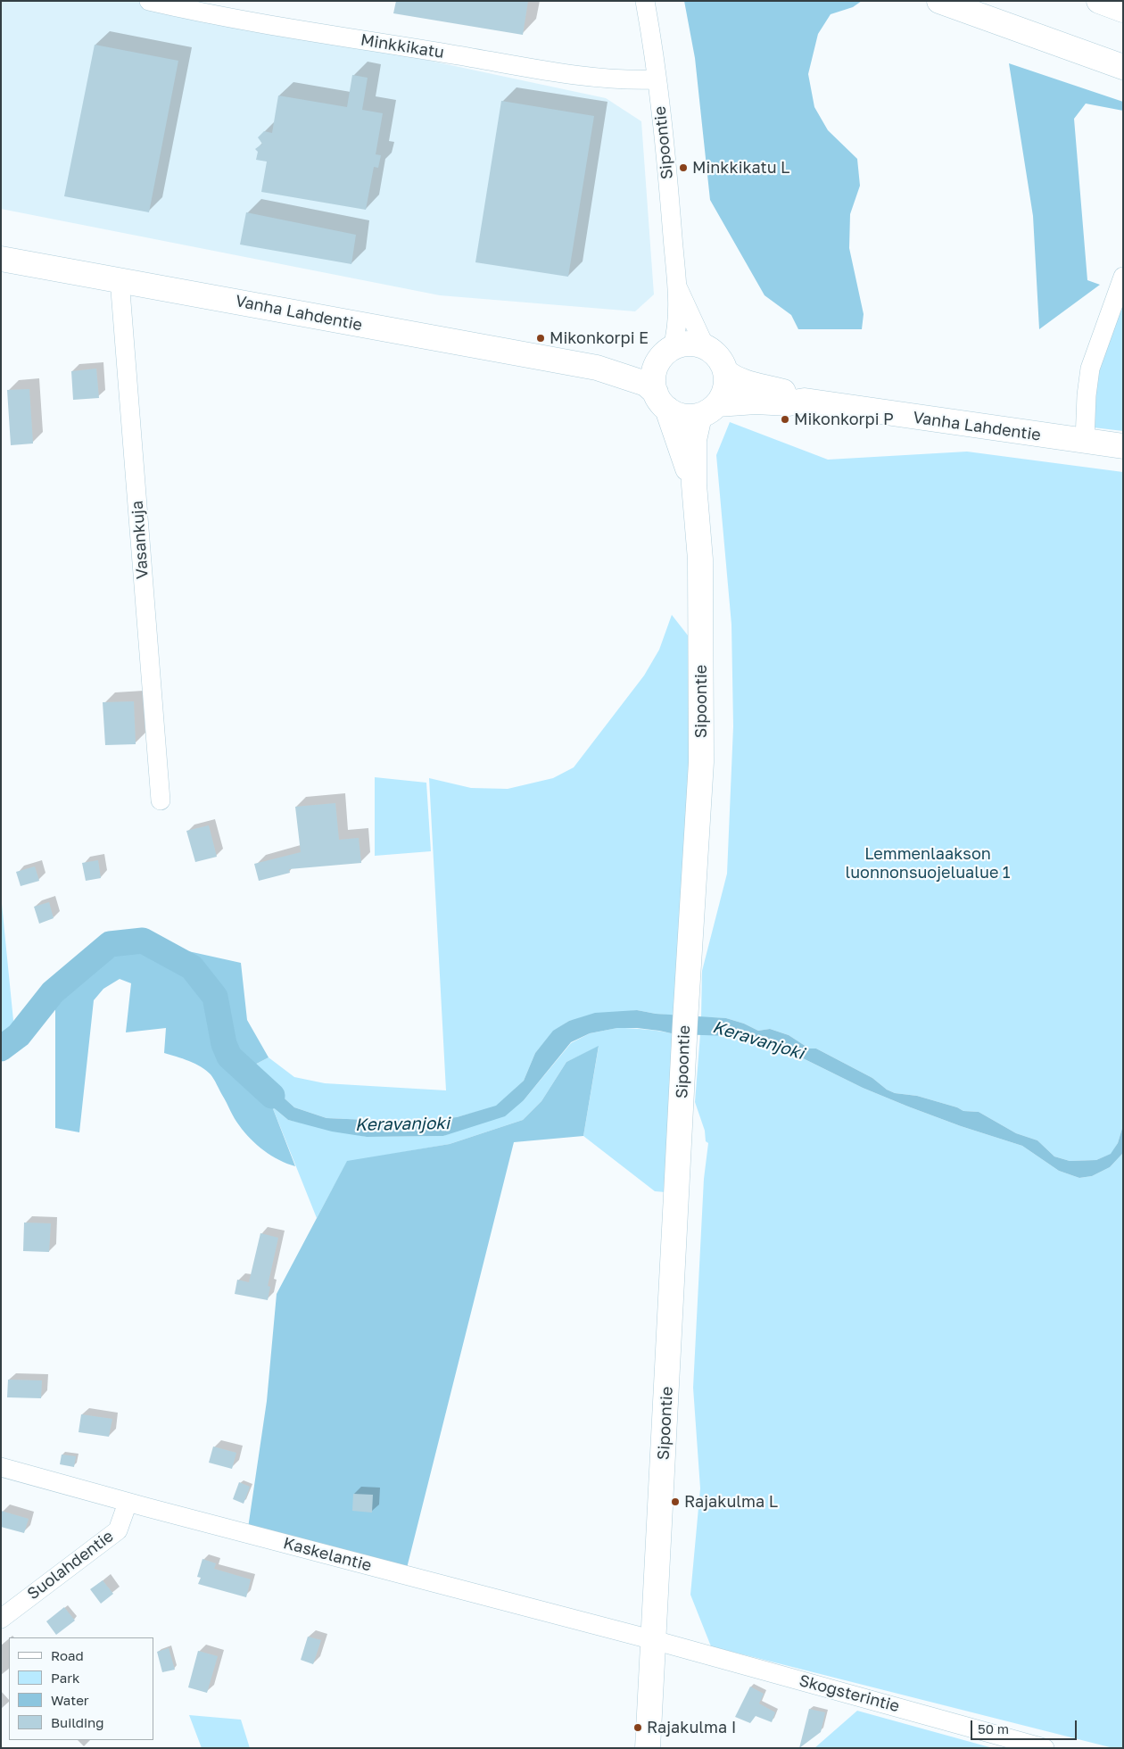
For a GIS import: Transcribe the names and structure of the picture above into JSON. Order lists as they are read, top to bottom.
{
  "streets": {
    "main road": ["Sipoontie", "Vanha Lahdentie"],
    "street": [
      "Minkkikatu",
      "Vasankuja",
      "Kaskelantie",
      "Suolahdentie",
      "Skogsterintie"
    ]
  },
  "crossings": [
    ["Minkkikatu", "Sipoontie"],
    ["Sipoontie", "Vanha Lahdentie"],
    ["Sipoontie", "Kaskelantie"],
    ["Sipoontie", "Skogsterintie"],
    ["Vanha Lahdentie", "Vasankuja"],
    ["Kaskelantie", "Suolahdentie"],
    ["Kaskelantie", "Skogsterintie"]
  ],
  "water": ["Keravanjoki"],
  "parks": ["Lemmenlaakson luonnonsuojelualue 1"],
  "places": [
    "Minkkikatu L",
    "Mikonkorpi E",
    "Mikonkorpi P",
    "Rajakulma L",
    "Rajakulma I"
  ],
  "legend": [
    "Road",
    "Park",
    "Water",
    "Building"
  ],
  "scale_bar": "50 m"
}
